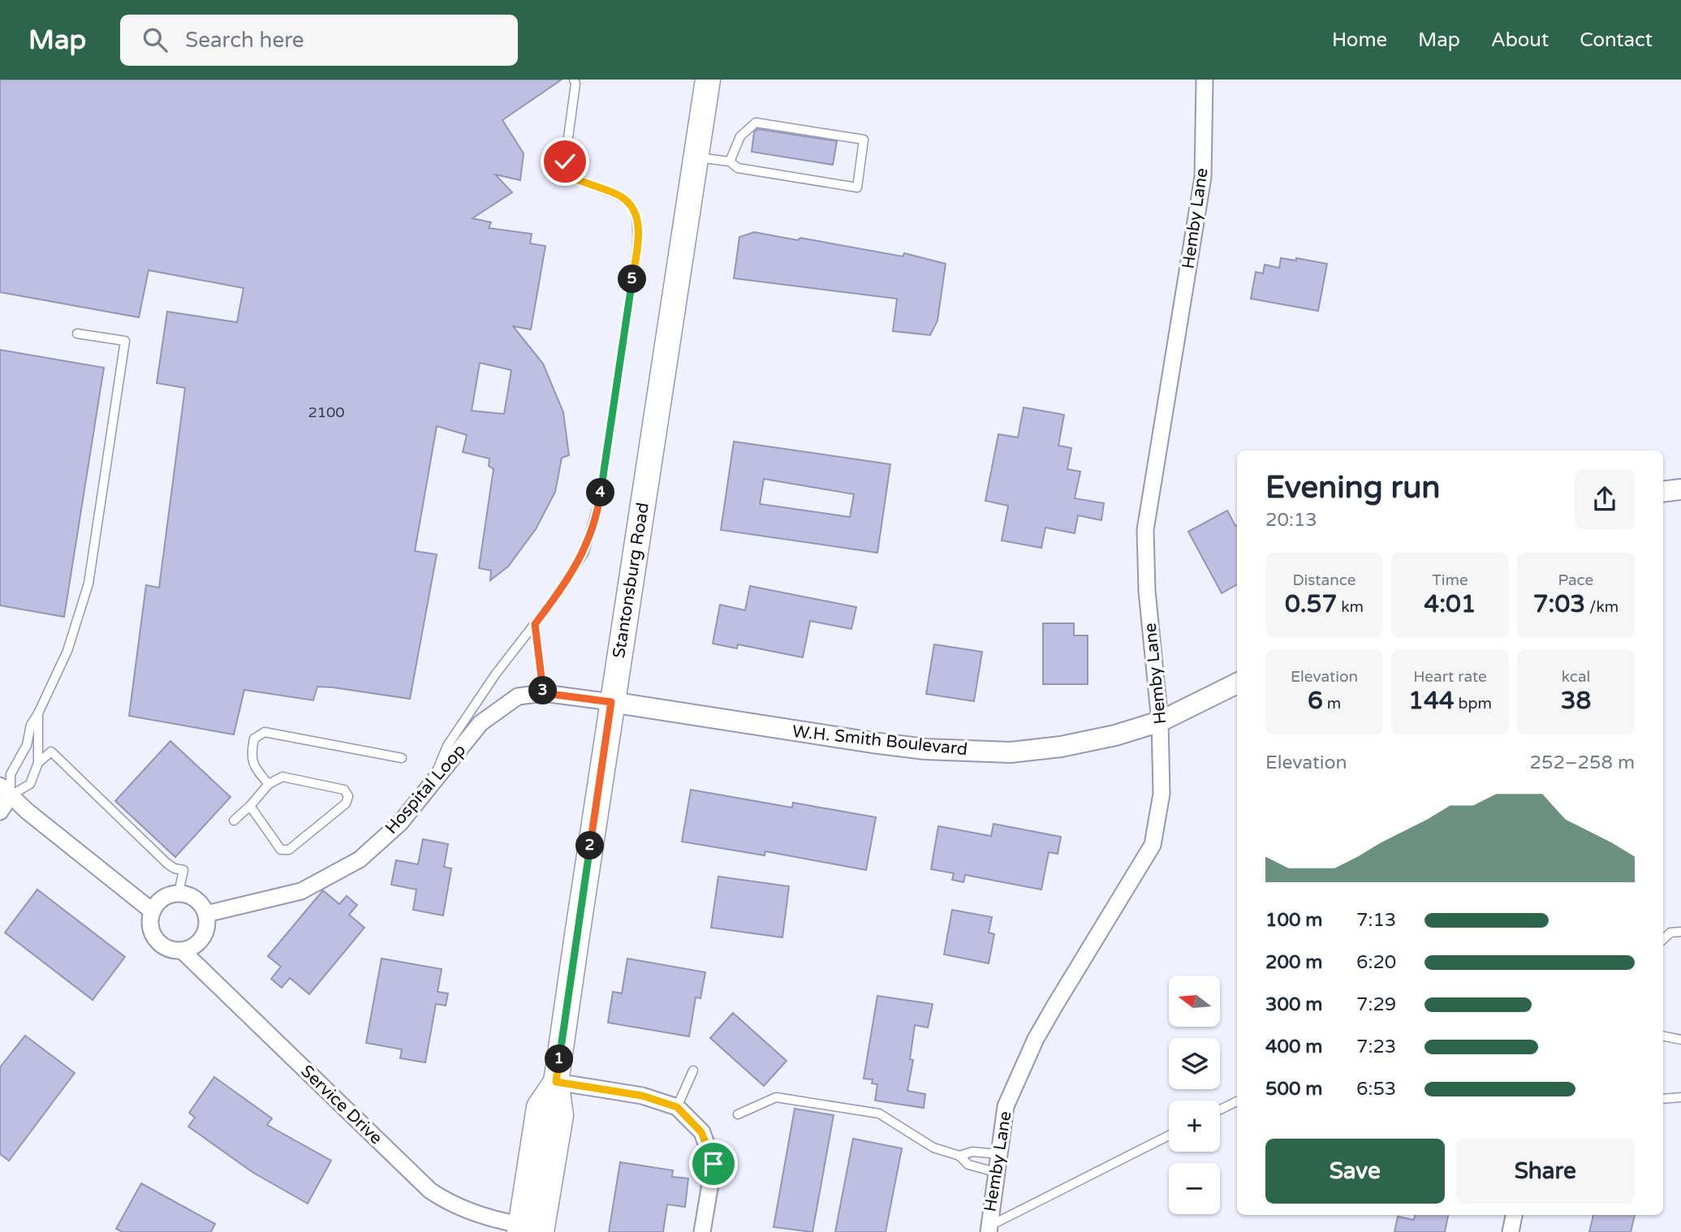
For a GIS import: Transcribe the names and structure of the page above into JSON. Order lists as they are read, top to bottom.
{
  "streets": {
    "main road": ["Stantonsburg Road"],
    "street": [
      "Hemby Lane",
      "W.H. Smith Boulevard",
      "Hospital Loop",
      "Service Drive"
    ]
  },
  "crossings": [
    ["Hemby Lane", "W.H. Smith Boulevard"],
    ["Stantonsburg Road", "W.H. Smith Boulevard"],
    ["Stantonsburg Road", "Hospital Loop"],
    ["Stantonsburg Road", "Service Drive"],
    ["W.H. Smith Boulevard", "Hospital Loop"],
    ["Hospital Loop", "Service Drive"]
  ],
  "house_numbers": ["2100"],
  "north": "left",
  "page": {
    "header": "Map",
    "search": "Search here",
    "nav": [
      "Home",
      "Map",
      "About",
      "Contact"
    ],
    "pins": [
      "5",
      "4",
      "3",
      "2",
      "1"
    ],
    "heading": ["Evening run", "20:13"],
    "stats": [
      ["Distance", "0.57 km"],
      ["Time", "4:01"],
      ["Pace", "7:03 /km"],
      ["Elevation", "6 m"],
      ["Heart rate", "144 bpm"],
      ["kcal", "38"]
    ],
    "chart": ["Elevation", "252–258 m"],
    "list": [
      {
        "name": "100 m",
        "note": "7:13"
      },
      {
        "name": "200 m",
        "note": "6:20"
      },
      {
        "name": "300 m",
        "note": "7:29"
      },
      {
        "name": "400 m",
        "note": "7:23"
      },
      {
        "name": "500 m",
        "note": "6:53"
      }
    ],
    "map_buttons": ["+", "−"],
    "buttons": ["Save", "Share"]
  }
}
